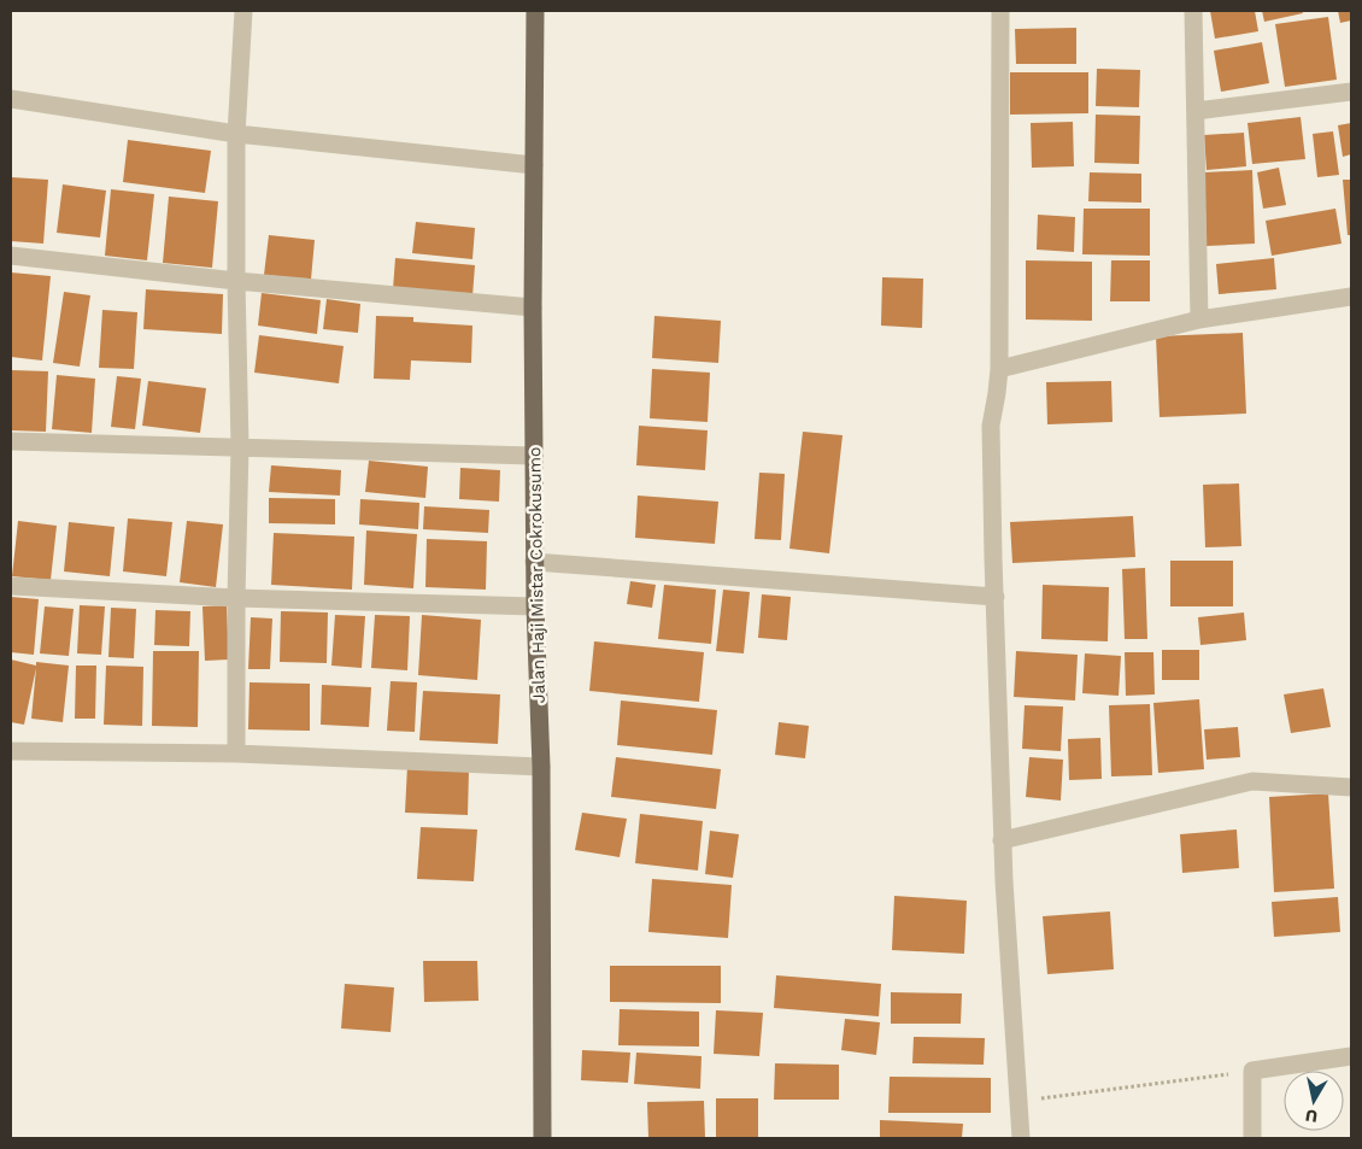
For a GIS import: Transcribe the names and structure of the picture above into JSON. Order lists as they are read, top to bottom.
{
  "streets": {
    "main road": ["Jalan Haji Mistar Cokrokusumo"]
  },
  "north": "bottom"
}
